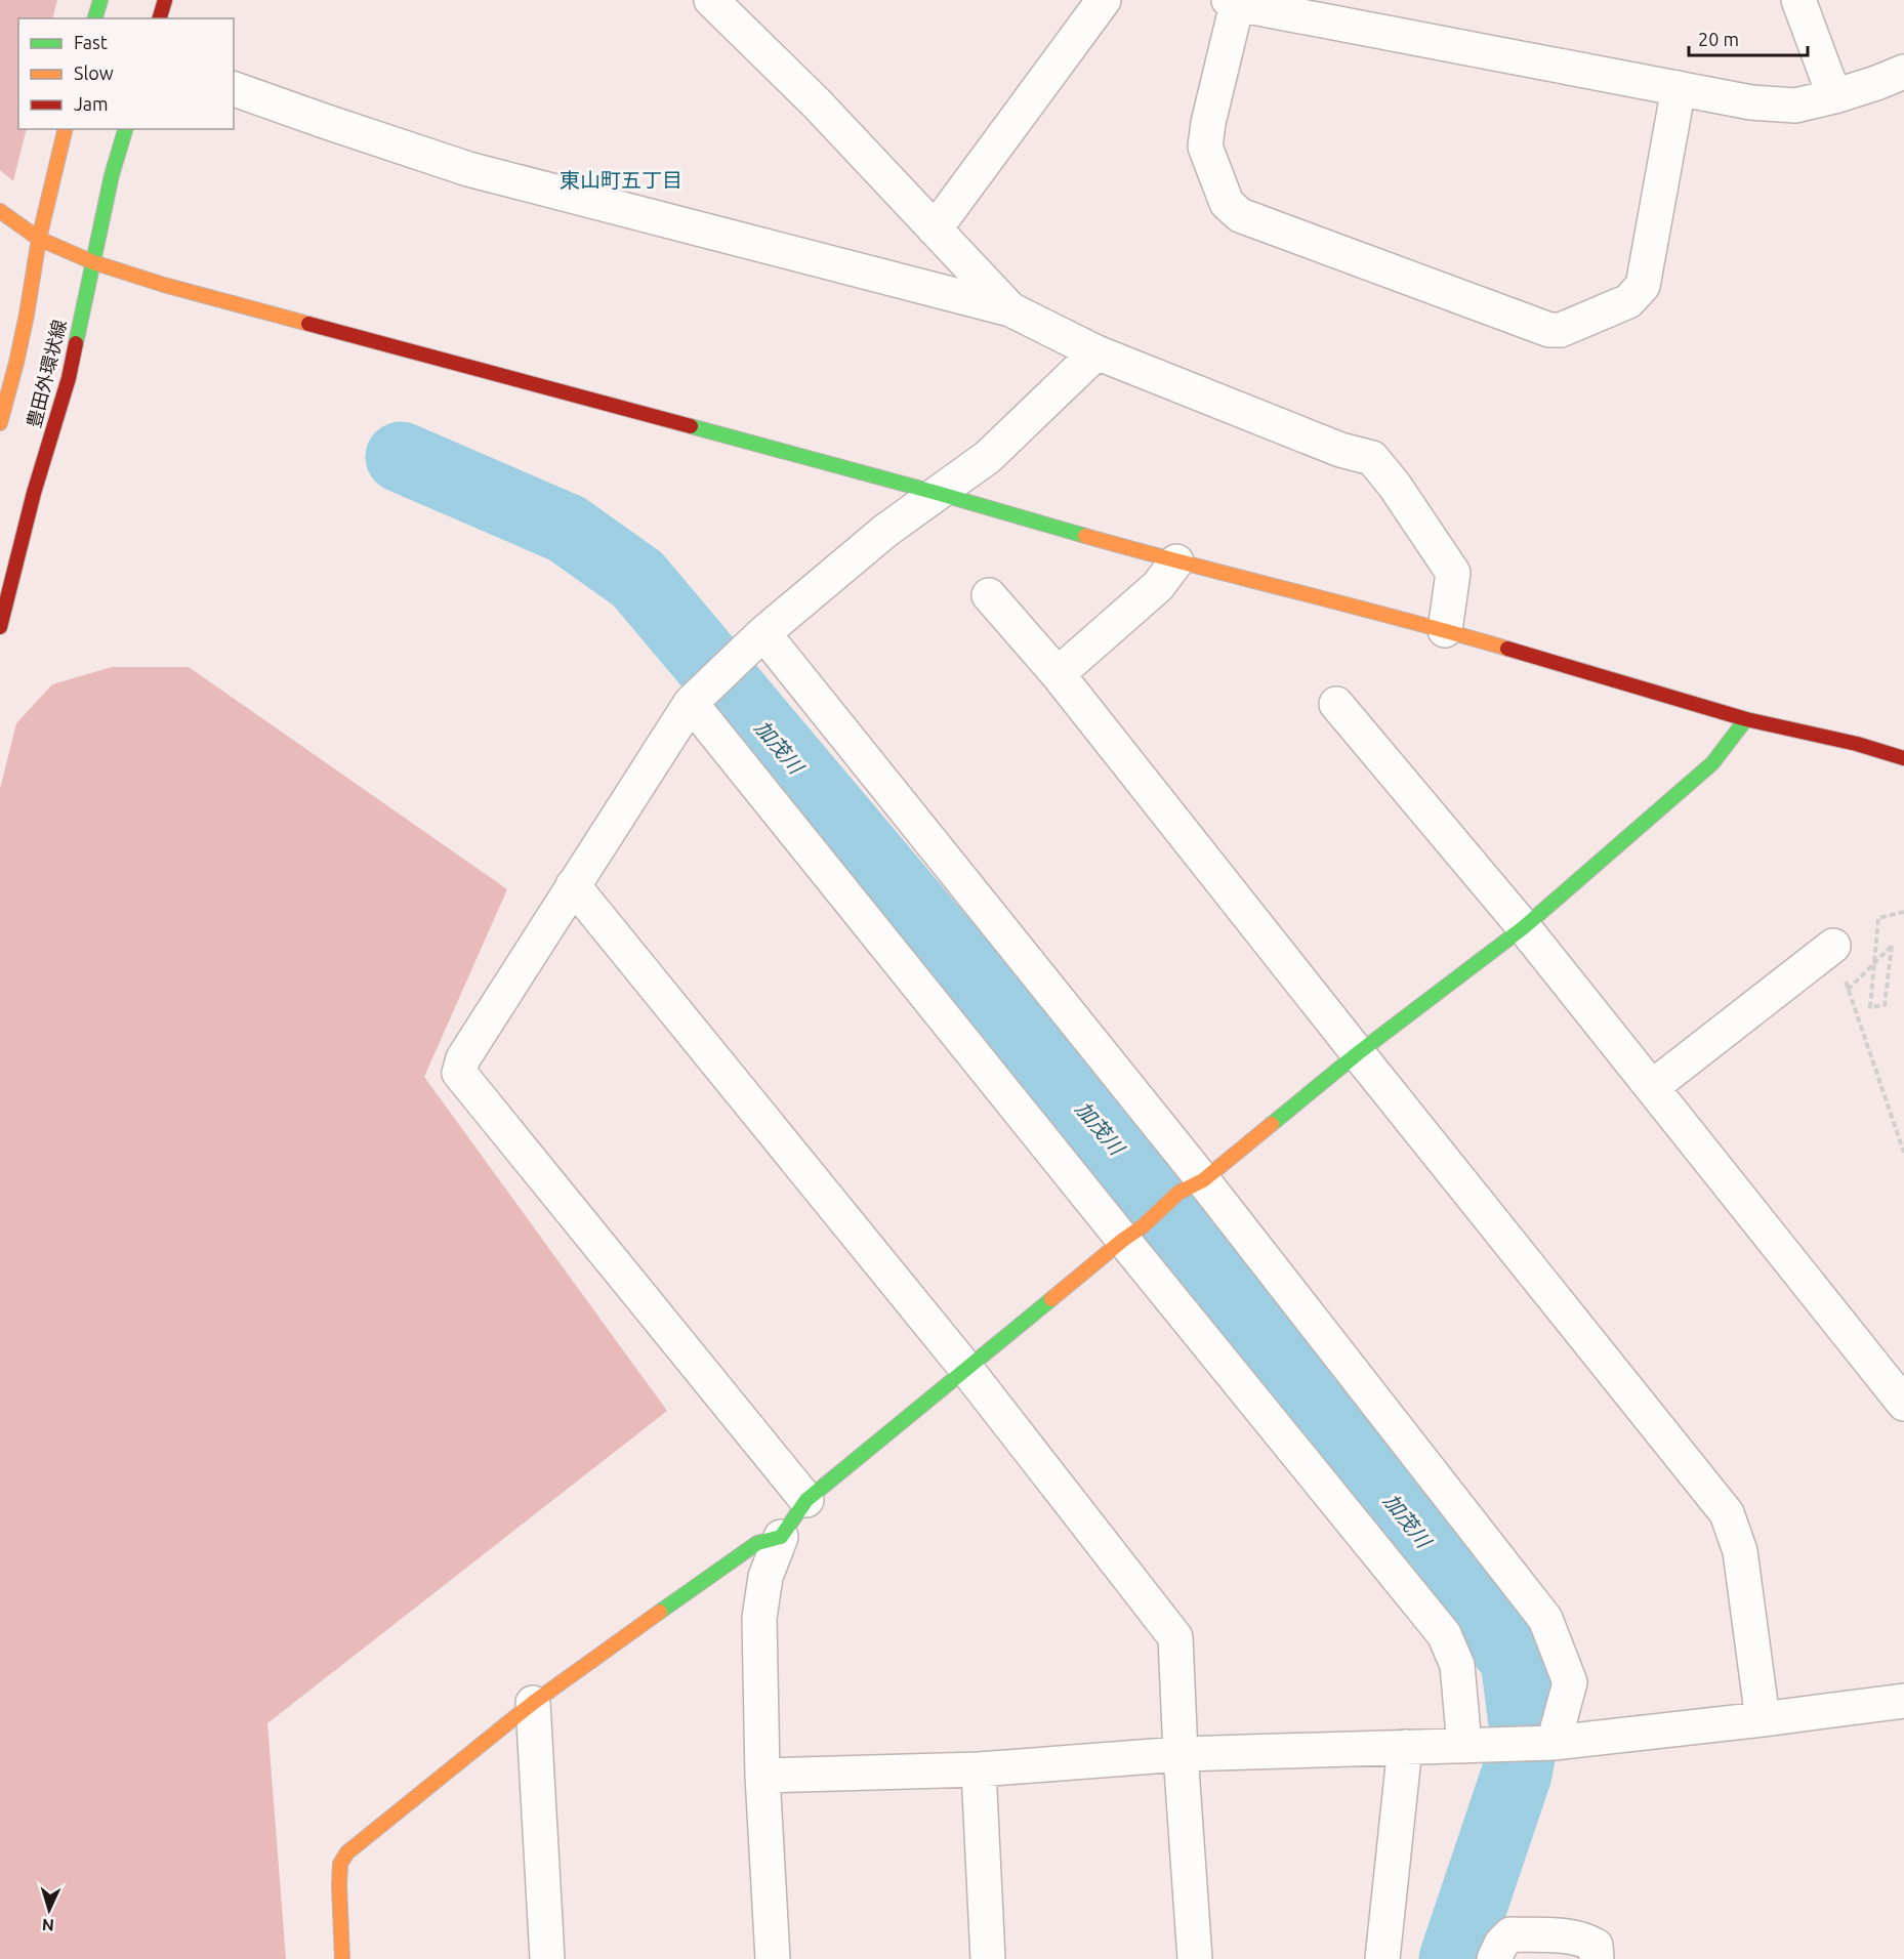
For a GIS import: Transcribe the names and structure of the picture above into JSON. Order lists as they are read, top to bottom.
{
  "streets": {
    "street": ["豊田外環状線"]
  },
  "districts": ["東山町五丁目"],
  "water": ["加茂川"],
  "legend": ["Fast", "Slow", "Jam"],
  "scale_bar": "20 m",
  "north": "bottom"
}
